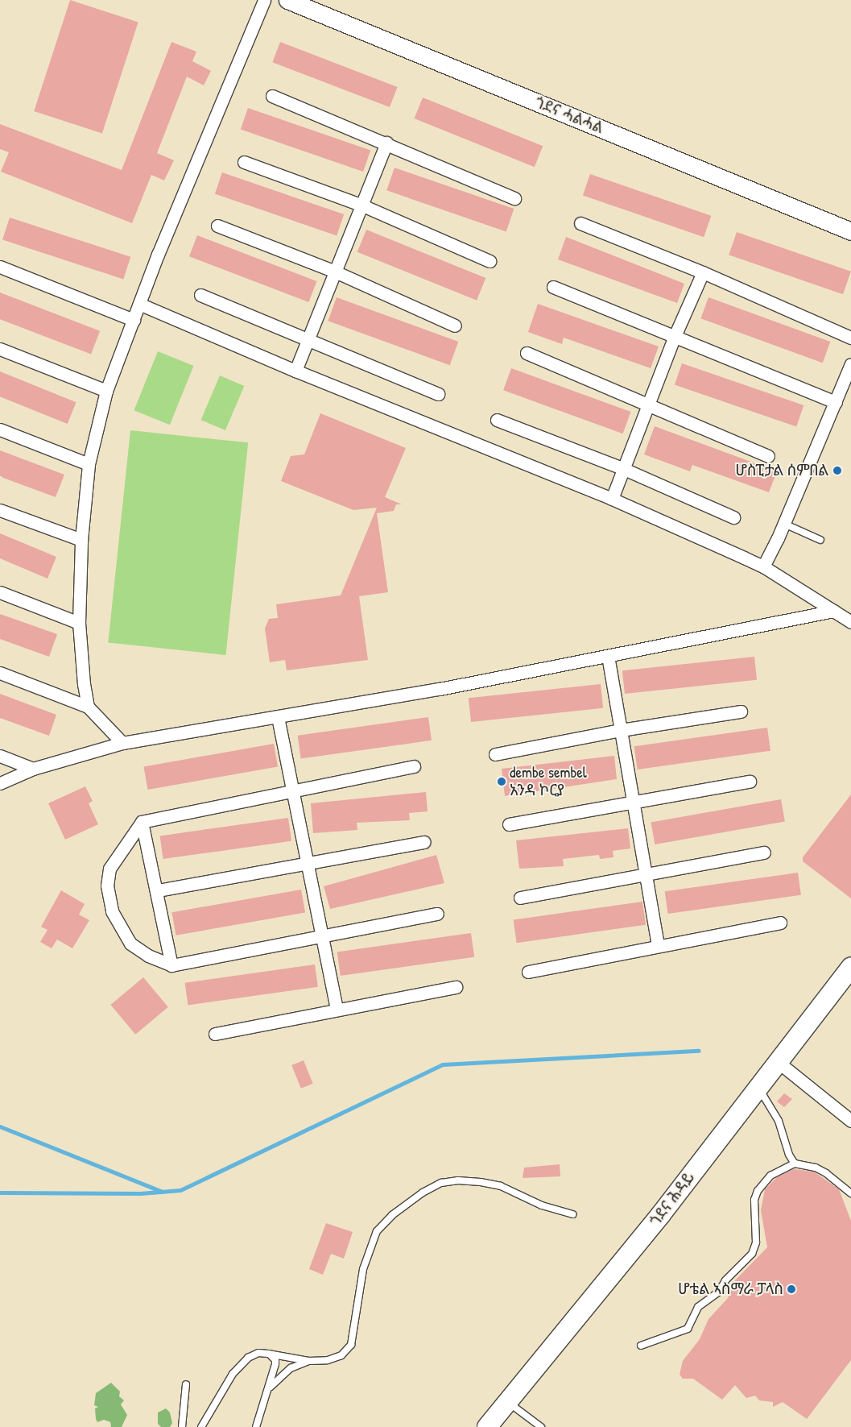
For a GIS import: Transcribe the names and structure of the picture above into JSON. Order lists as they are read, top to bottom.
{
  "streets": {
    "main road": ["ጎደና ሕዳይ"],
    "street": ["ጎደና ሓልሓል"]
  },
  "places": ["ሆስፒታል ሰምበል", "dembe sembel አንዳ ኮርያ", "ሆቴል ኣስማራ ፓላስ"]
}
